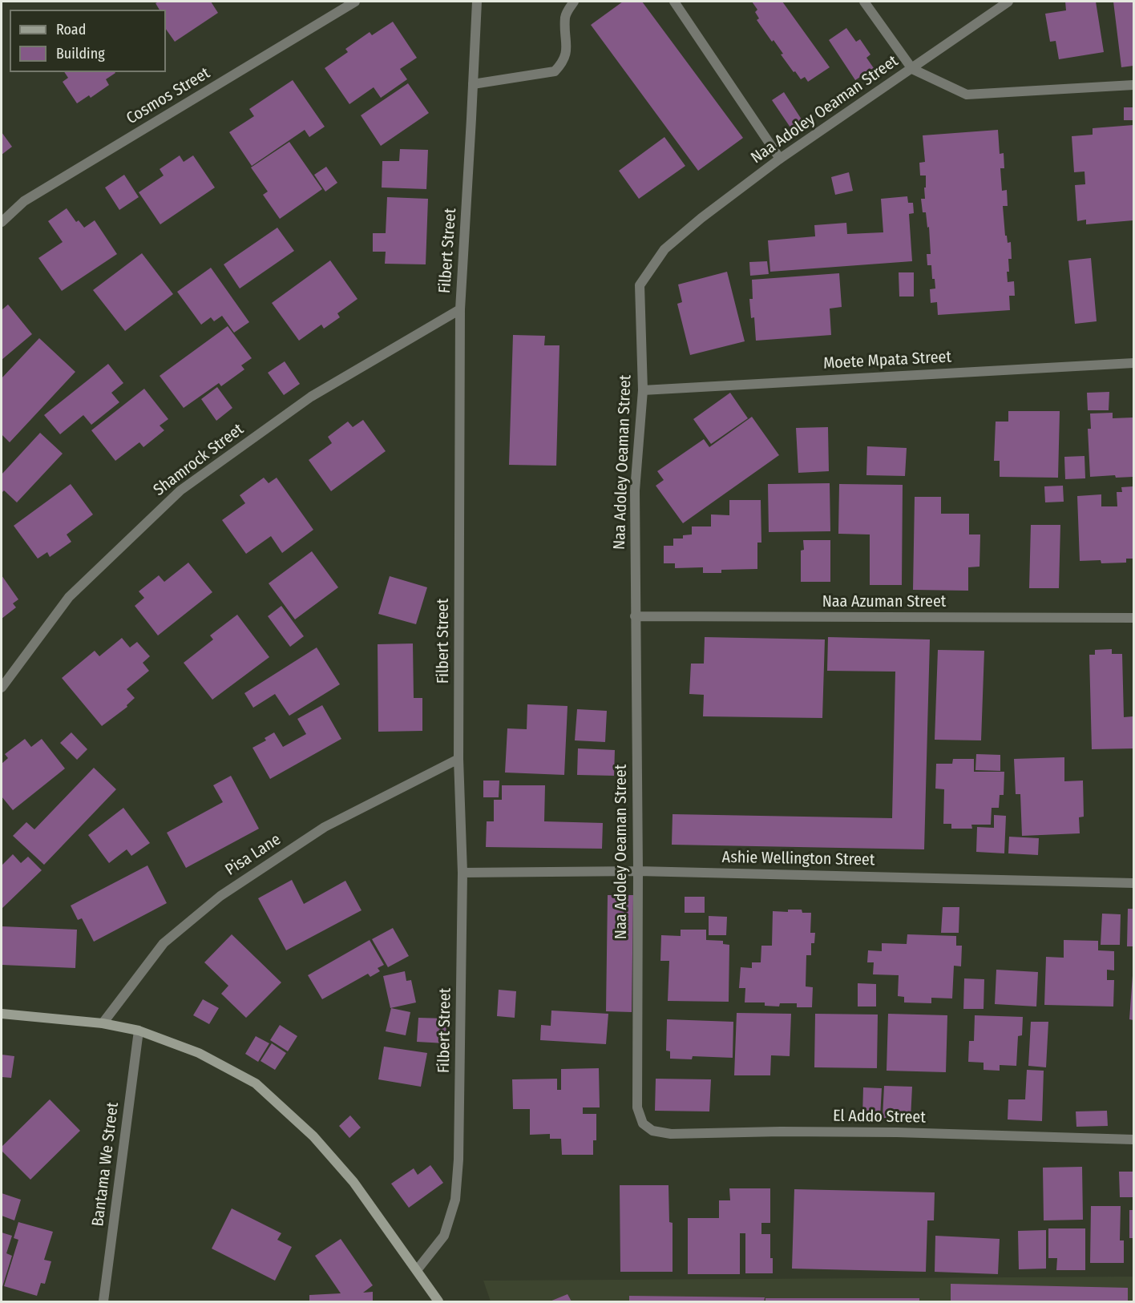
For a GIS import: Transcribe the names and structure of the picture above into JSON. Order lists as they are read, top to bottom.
{
  "streets": {
    "street": [
      "Cosmos Street",
      "Naa Adoley Oeaman Street",
      "Filbert Street",
      "Moete Mpata Street",
      "Shamrock Street",
      "Naa Azuman Street",
      "Pisa Lane",
      "Ashie Wellington Street",
      "El Addo Street",
      "Bantama We Street"
    ]
  },
  "crossings": [
    ["Naa Adoley Oeaman Street", "Moete Mpata Street"],
    ["Naa Adoley Oeaman Street", "Naa Azuman Street"],
    ["Naa Adoley Oeaman Street", "Ashie Wellington Street"],
    ["Naa Adoley Oeaman Street", "El Addo Street"],
    ["Filbert Street", "Shamrock Street"],
    ["Filbert Street", "Pisa Lane"],
    ["Filbert Street", "Ashie Wellington Street"]
  ],
  "legend": ["Road", "Building"]
}
